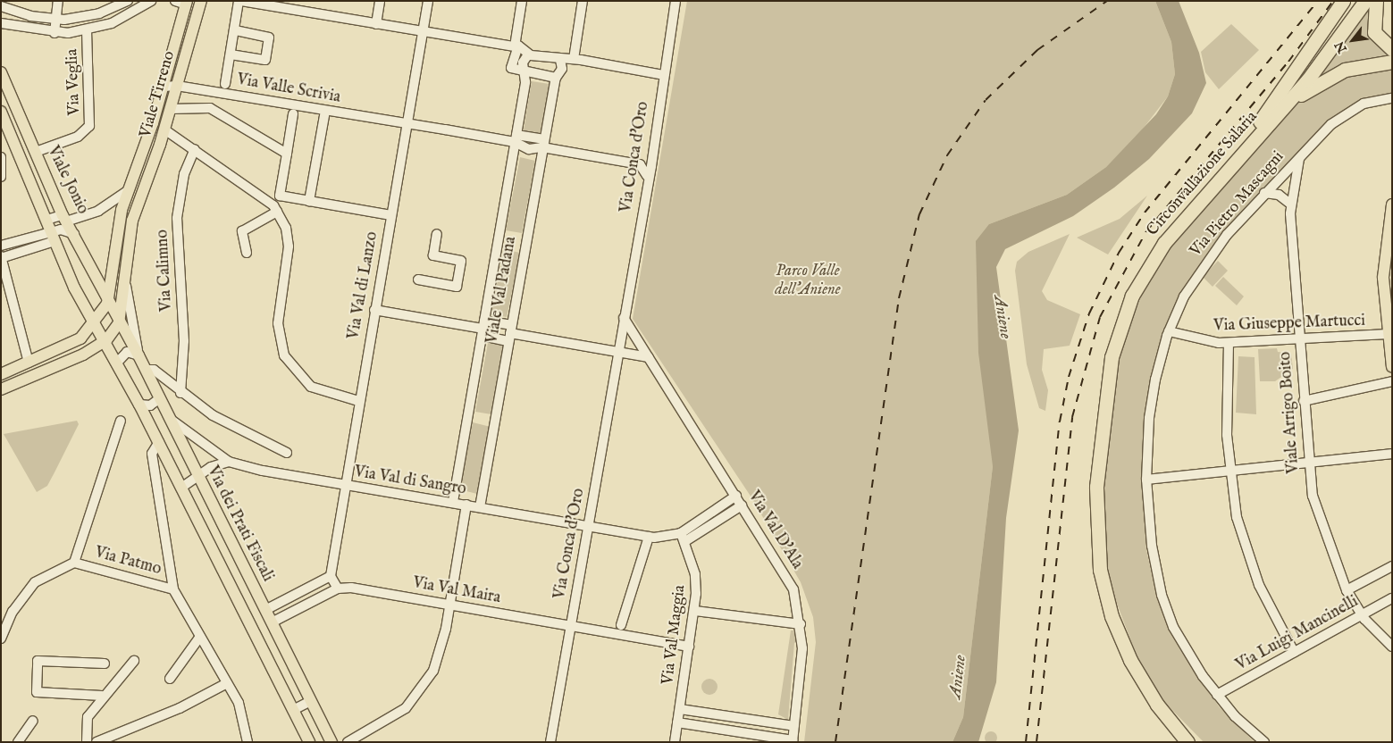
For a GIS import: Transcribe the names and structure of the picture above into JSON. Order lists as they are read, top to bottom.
{
  "streets": {
    "highway": ["Circonvallazione Salaria"],
    "main road": ["Viale Tirreno", "Viale Jonio", "Via dei Prati Fiscali"],
    "street": [
      "Via Veglia",
      "Via Valle Scrivia",
      "Via Conca d'Oro",
      "Via Pietro Mascagni",
      "Via Calimno",
      "Via Val di Lanzo",
      "Viale Val Padana",
      "Via Giuseppe Martucci",
      "Viale Arrigo Boito",
      "Via Val di Sangro",
      "Via Val D'Ala",
      "Via Patmo",
      "Via Val Maira",
      "Via Luigi Mancinelli",
      "Via Val Maggia"
    ]
  },
  "crossings": [
    ["Via Veglia", "Viale Jonio"],
    ["Via Valle Scrivia", "Viale Tirreno"],
    ["Via Valle Scrivia", "Via Val di Lanzo"],
    ["Via Valle Scrivia", "Viale Val Padana"],
    ["Viale Tirreno", "Viale Jonio"],
    ["Viale Tirreno", "Via dei Prati Fiscali"],
    ["Via Conca d'Oro", "Via Val di Sangro"],
    ["Via Conca d'Oro", "Via Val D'Ala"],
    ["Via Conca d'Oro", "Via Val Maira"],
    ["Viale Jonio", "Via dei Prati Fiscali"],
    ["Via Pietro Mascagni", "Via Giuseppe Martucci"],
    ["Via Pietro Mascagni", "Viale Arrigo Boito"],
    ["Via Pietro Mascagni", "Via Luigi Mancinelli"],
    ["Via Val di Lanzo", "Via Val di Sangro"],
    ["Viale Val Padana", "Via Val di Sangro"],
    ["Via Giuseppe Martucci", "Viale Arrigo Boito"],
    ["Viale Arrigo Boito", "Via Luigi Mancinelli"],
    ["Via Val di Sangro", "Via Val Maggia"],
    ["Via Val Maira", "Via Val Maggia"]
  ],
  "water": ["Aniene"],
  "parks": ["Parco Valle dell'Aniene"],
  "north": "bottom left"
}
